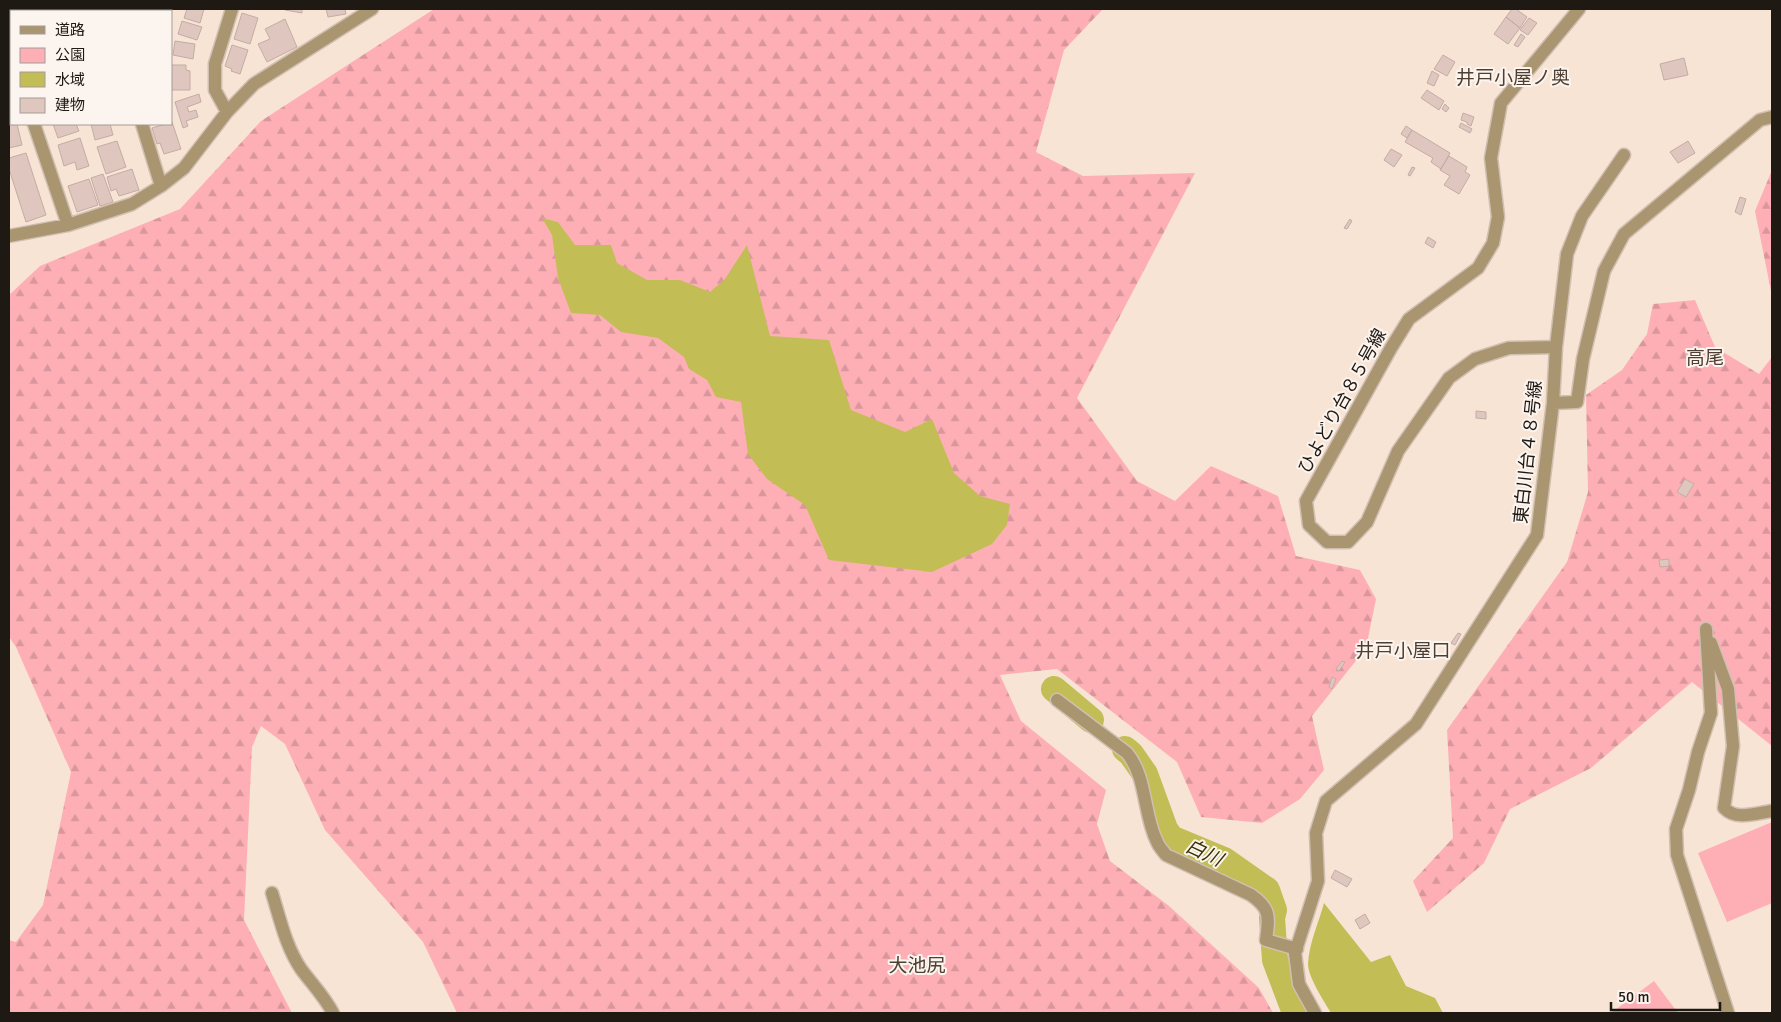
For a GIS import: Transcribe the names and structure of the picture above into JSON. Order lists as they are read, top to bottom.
{
  "streets": {
    "street": ["ひよどり台８５号線", "東白川台４８号線"]
  },
  "crossings": [
    ["ひよどり台８５号線", "東白川台４８号線"]
  ],
  "districts": [
    "井戸小屋ノ奥",
    "高尾",
    "井戸小屋口",
    "大池尻"
  ],
  "water": ["白川"],
  "legend": [
    "道路",
    "公園",
    "水域",
    "建物"
  ],
  "scale_bar": "50 m"
}
